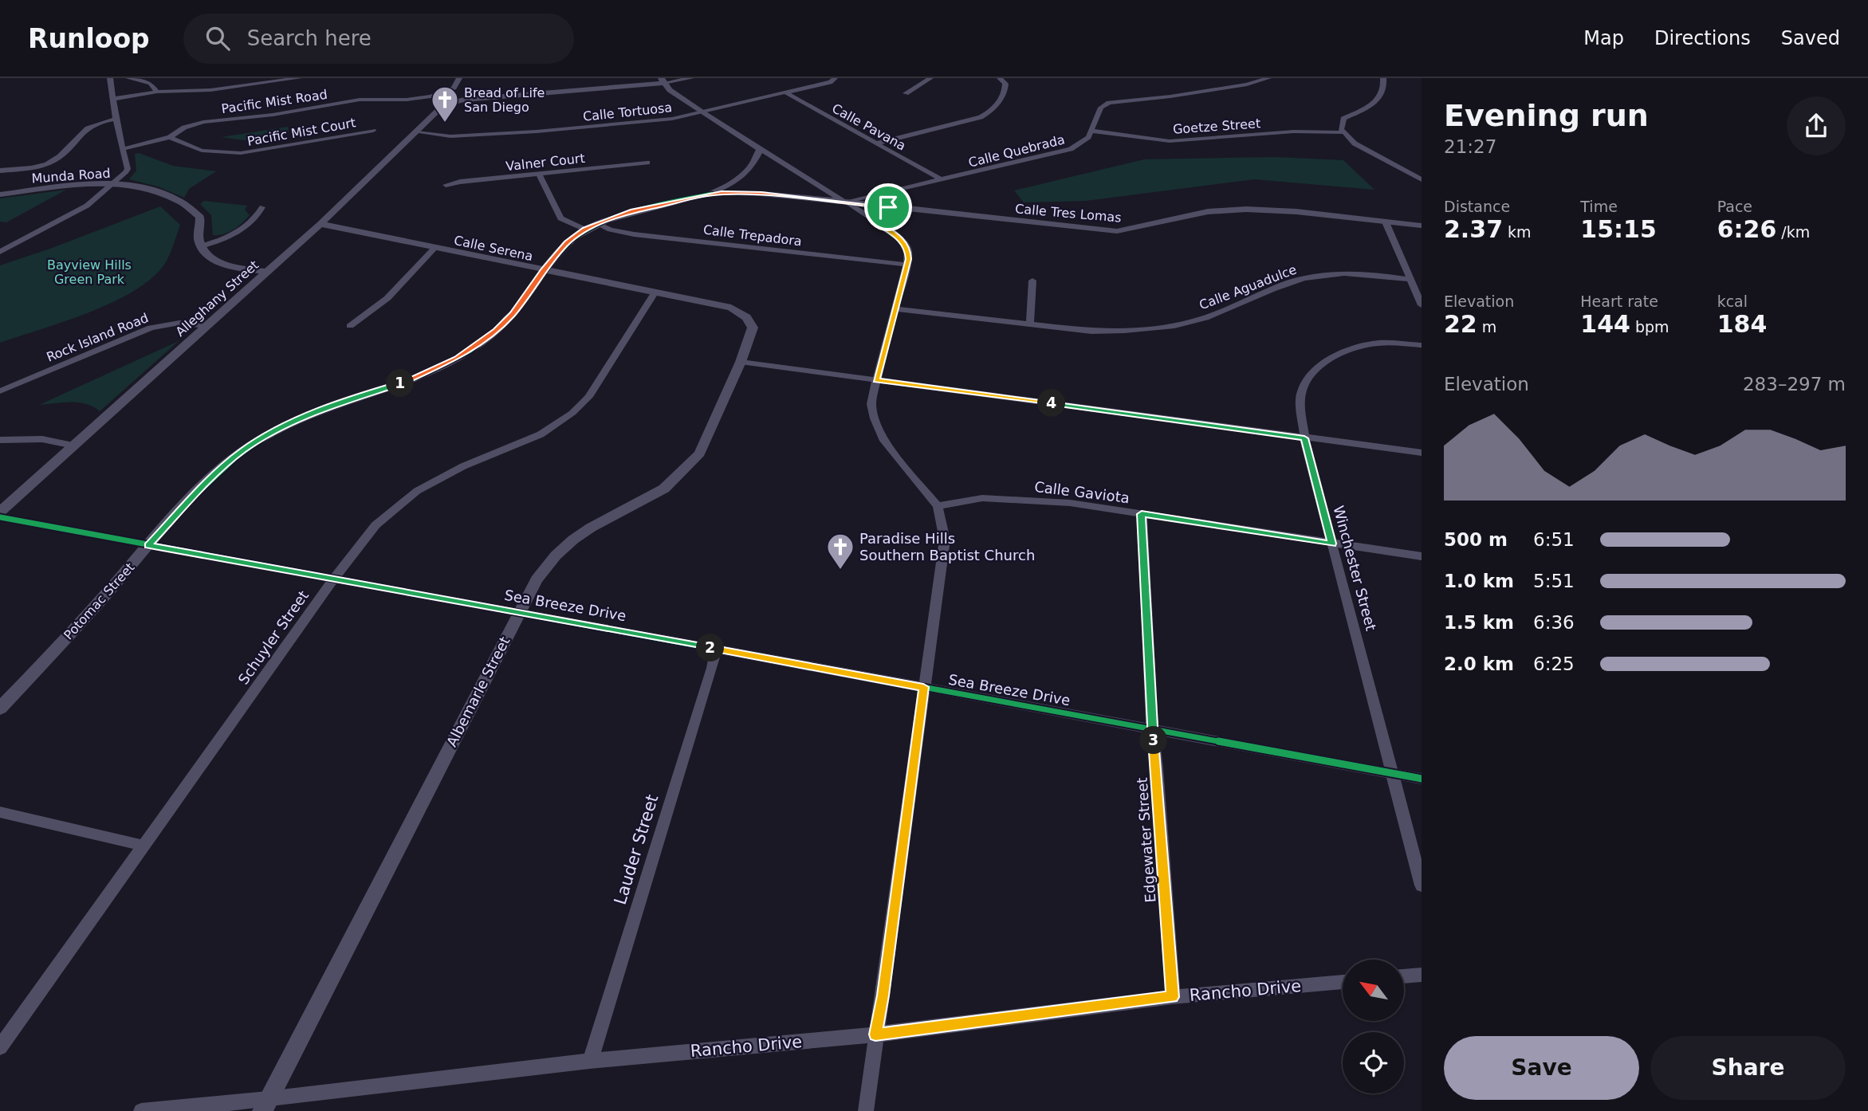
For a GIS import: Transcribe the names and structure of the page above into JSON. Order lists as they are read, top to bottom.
{
  "streets": {
    "street": [
      "Pacific Mist Road",
      "Calle Tortuosa",
      "Goetze Street",
      "Calle Pavana",
      "Pacific Mist Court",
      "Calle Quebrada",
      "Valner Court",
      "Munda Road",
      "Calle Tres Lomas",
      "Calle Trepadora",
      "Calle Serena",
      "Calle Aguadulce",
      "Alleghany Street",
      "Rock Island Road",
      "Calle Gaviota",
      "Winchester Street",
      "Potomac Street",
      "Sea Breeze Drive",
      "Schuyler Street",
      "Albemarle Street",
      "Edgewater Street",
      "Lauder Street",
      "Rancho Drive"
    ]
  },
  "crossings": [
    ["Pacific Mist Road", "Pacific Mist Court"],
    ["Calle Tortuosa", "Calle Pavana"],
    ["Calle Tortuosa", "Alleghany Street"],
    ["Goetze Street", "Calle Quebrada"],
    ["Calle Pavana", "Calle Quebrada"],
    ["Calle Quebrada", "Calle Tres Lomas"],
    ["Calle Tres Lomas", "Potomac Street"],
    ["Calle Trepadora", "Potomac Street"],
    ["Calle Serena", "Alleghany Street"],
    ["Calle Serena", "Potomac Street"],
    ["Calle Serena", "Schuyler Street"],
    ["Calle Serena", "Albemarle Street"],
    ["Alleghany Street", "Rock Island Road"],
    ["Calle Gaviota", "Winchester Street"],
    ["Calle Gaviota", "Edgewater Street"],
    ["Winchester Street", "Sea Breeze Drive"],
    ["Potomac Street", "Sea Breeze Drive"],
    ["Sea Breeze Drive", "Schuyler Street"],
    ["Sea Breeze Drive", "Albemarle Street"],
    ["Sea Breeze Drive", "Edgewater Street"],
    ["Sea Breeze Drive", "Lauder Street"],
    ["Albemarle Street", "Rancho Drive"],
    ["Edgewater Street", "Rancho Drive"],
    ["Lauder Street", "Rancho Drive"]
  ],
  "parks": ["Bayview Hills Green Park"],
  "places": {
    "church": ["Bread of Life San Diego", "Paradise Hills Southern Baptist Church"]
  },
  "north": "top left",
  "page": {
    "header": "Runloop",
    "search": "Search here",
    "nav": ["Map", "Directions", "Saved"],
    "heading": ["Evening run", "21:27"],
    "stats": [
      ["Distance", "2.37 km"],
      ["Time", "15:15"],
      ["Pace", "6:26 /km"],
      ["Elevation", "22 m"],
      ["Heart rate", "144 bpm"],
      ["kcal", "184"]
    ],
    "chart": ["Elevation", "283–297 m"],
    "pins": [
      "1",
      "4",
      "2",
      "3"
    ],
    "list": [
      {
        "name": "500 m",
        "note": "6:51"
      },
      {
        "name": "1.0 km",
        "note": "5:51"
      },
      {
        "name": "1.5 km",
        "note": "6:36"
      },
      {
        "name": "2.0 km",
        "note": "6:25"
      }
    ],
    "buttons": ["Save", "Share"]
  }
}
